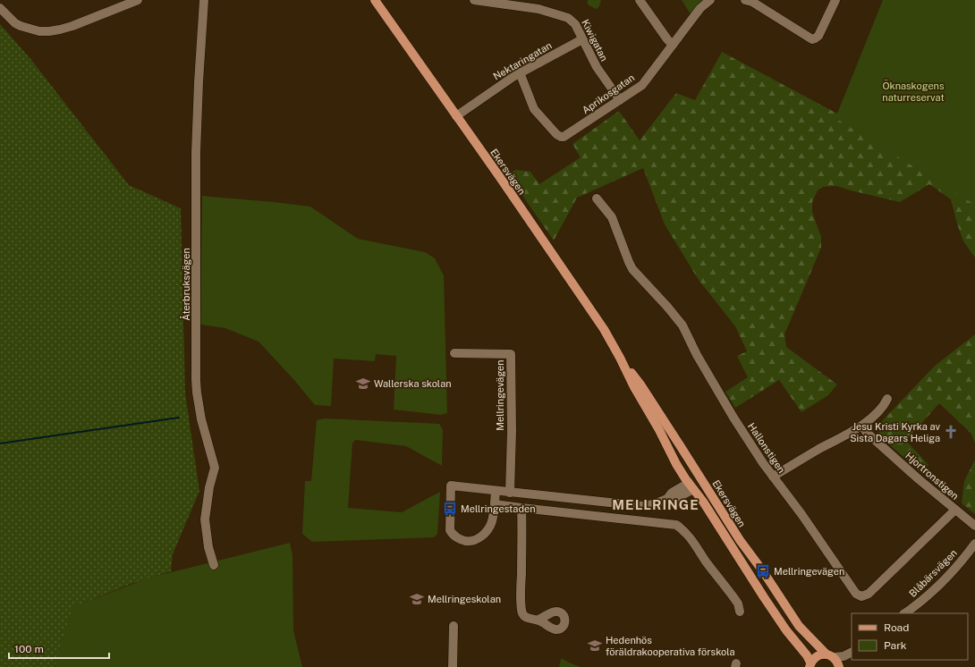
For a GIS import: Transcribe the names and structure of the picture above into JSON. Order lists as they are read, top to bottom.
{
  "streets": {
    "main road": ["Ekersvägen"],
    "street": [
      "Kiwigatan",
      "Nektaringatan",
      "Aprikosgatan",
      "Återbruksvägen",
      "Mellringevägen",
      "Hallonstigen",
      "Hjortronstigen",
      "Blåbärsvägen"
    ]
  },
  "crossings": [
    ["Kiwigatan", "Nektaringatan"],
    ["Kiwigatan", "Aprikosgatan"],
    ["Nektaringatan", "Aprikosgatan"],
    ["Nektaringatan", "Ekersvägen"],
    ["Hallonstigen", "Hjortronstigen"]
  ],
  "districts": ["MELLRINGE"],
  "parks": ["Öknaskogens naturreservat"],
  "places": {
    "school or university": ["Wallerska skolan", "Mellringeskolan", "Hedenhös föräldrakooperativa förskola"],
    "church": ["Jesu Kristi Kyrka av Sista Dagars Heliga"],
    "bus stop": ["Mellringestaden", "Mellringevägen"]
  },
  "legend": ["Road", "Park"],
  "scale_bar": "100 m"
}
